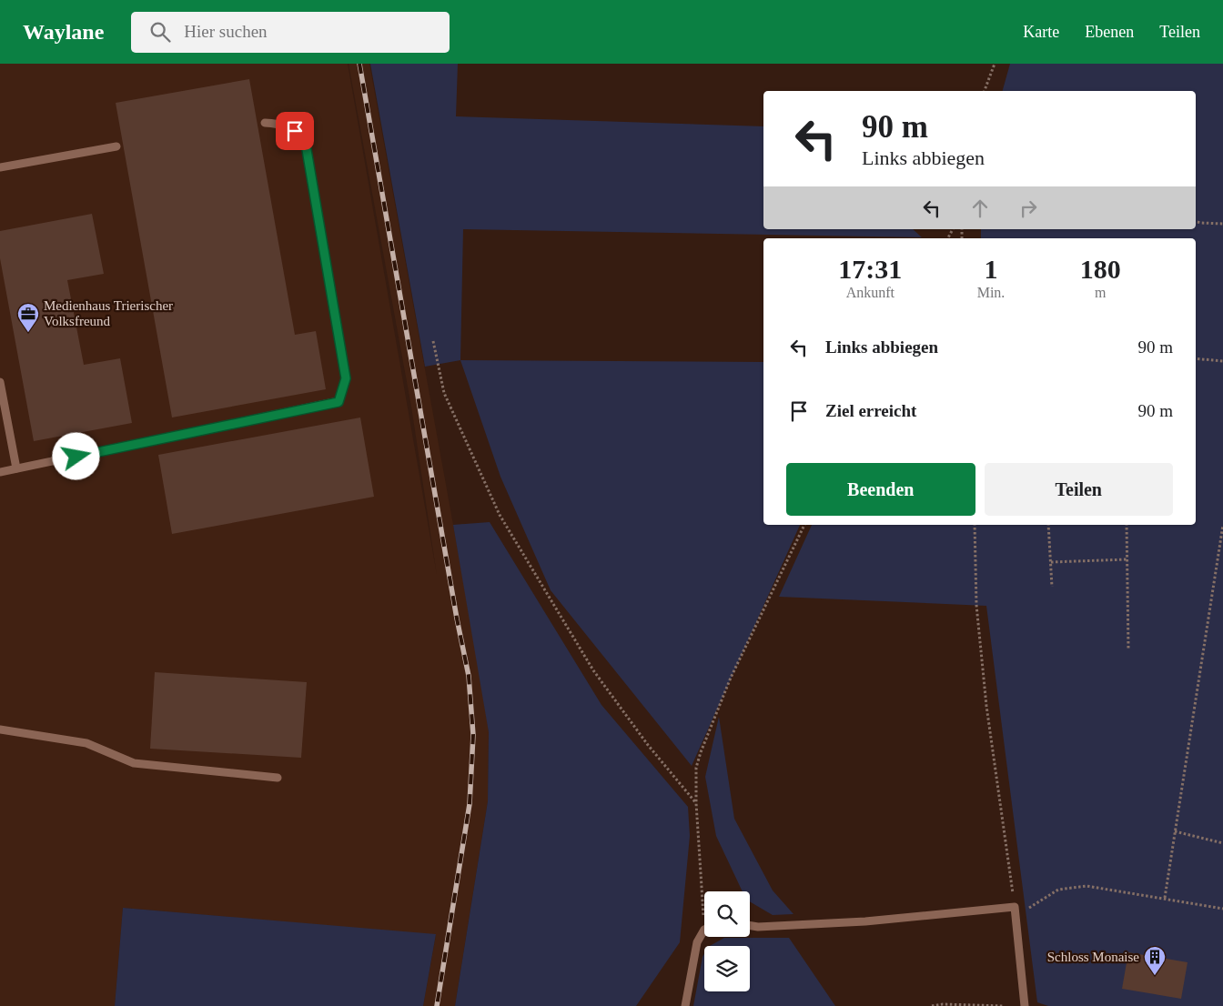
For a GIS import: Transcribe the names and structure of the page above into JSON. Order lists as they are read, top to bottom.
{
  "places": {
    "office": ["Medienhaus Trierischer Volksfreund"],
    "building": ["Schloss Monaise"]
  },
  "page": {
    "header": "Waylane",
    "search": "Hier suchen",
    "nav": ["Karte", "Ebenen", "Teilen"],
    "turn": ["90 m", "Links abbiegen"],
    "eta": [
      "17:31",
      "Ankunft",
      "1",
      "Min.",
      "180",
      "m"
    ],
    "list": [
      {
        "name": "Links abbiegen",
        "value": "90 m"
      },
      {
        "name": "Ziel erreicht",
        "value": "90 m"
      }
    ],
    "buttons": ["Beenden", "Teilen"]
  }
}
